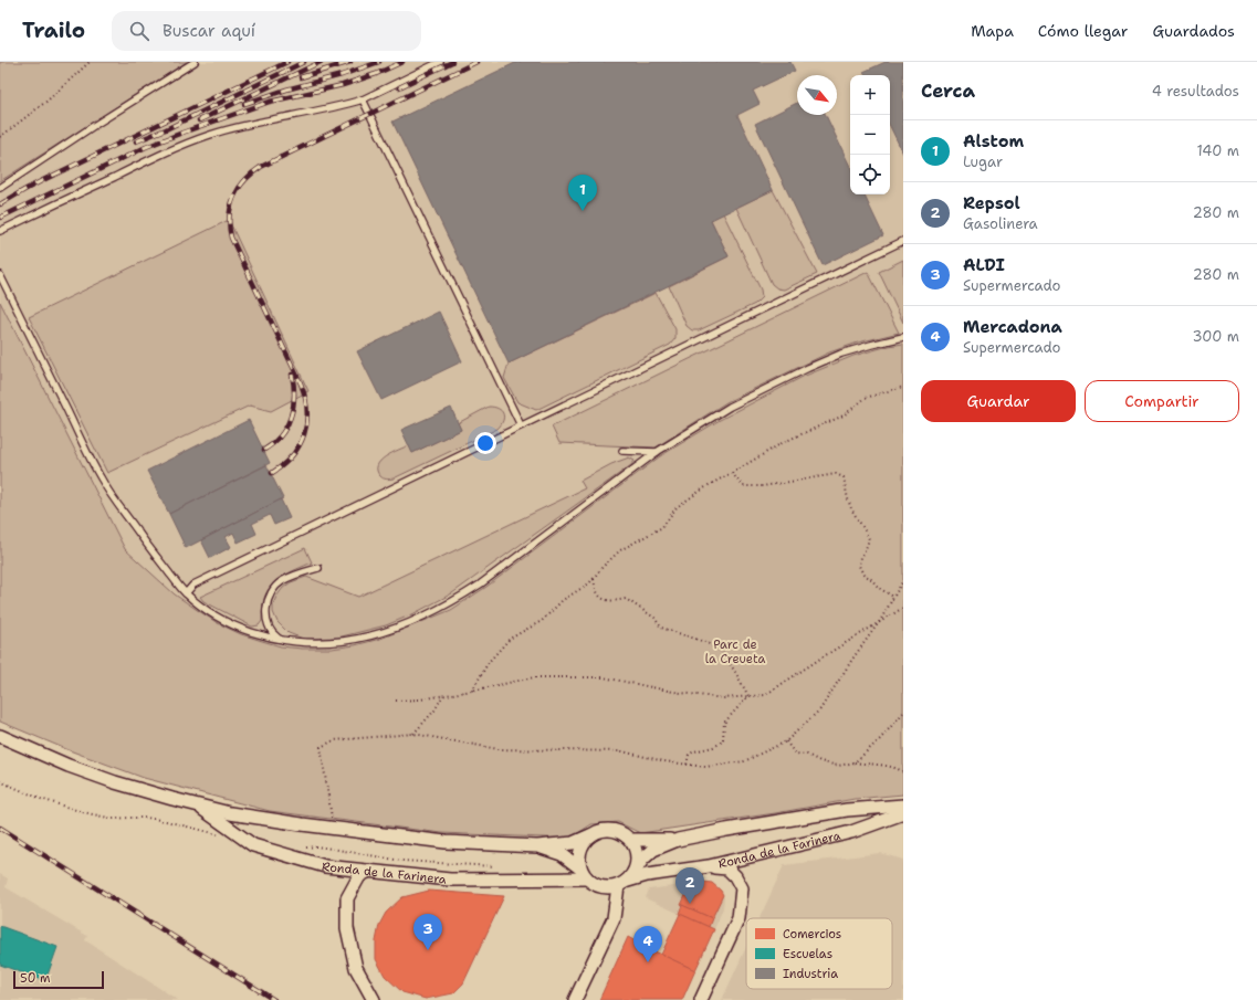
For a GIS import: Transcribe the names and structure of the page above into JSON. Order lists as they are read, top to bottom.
{
  "streets": {
    "street": ["Ronda de la Farinera"]
  },
  "parks": ["Parc de la Creueta"],
  "legend": ["Comercios", "Escuelas", "Industria"],
  "scale_bar": "50 m",
  "north": "bottom right",
  "page": {
    "header": "Trailo",
    "search": "Buscar aquí",
    "nav": ["Mapa", "Cómo llegar", "Guardados"],
    "heading": ["Cerca", "4 resultados"],
    "map_buttons": ["+", "−"],
    "list": [
      {
        "mark": "1",
        "name": "Alstom",
        "note": "Lugar",
        "value": "140 m"
      },
      {
        "mark": "2",
        "name": "Repsol",
        "note": "Gasolinera",
        "value": "280 m"
      },
      {
        "mark": "3",
        "name": "ALDI",
        "note": "Supermercado",
        "value": "280 m"
      },
      {
        "mark": "4",
        "name": "Mercadona",
        "note": "Supermercado",
        "value": "300 m"
      }
    ],
    "pins": [
      "1",
      "2",
      "3",
      "4"
    ],
    "buttons": ["Guardar", "Compartir"],
    "scale": "50 m"
  }
}
